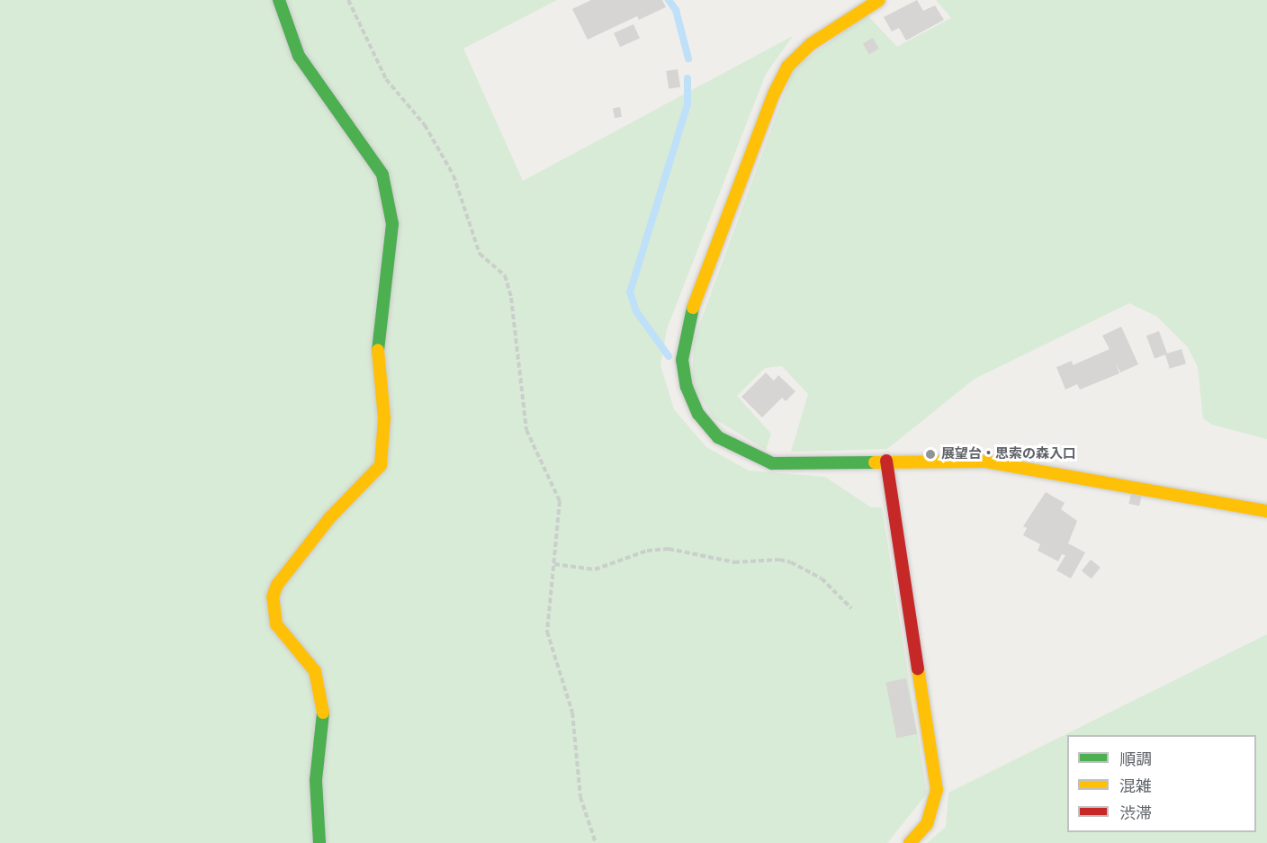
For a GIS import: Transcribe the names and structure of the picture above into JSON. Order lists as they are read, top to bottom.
{
  "places": ["展望台・思索の森入口"],
  "legend": ["順調", "混雑", "渋滞"]
}
